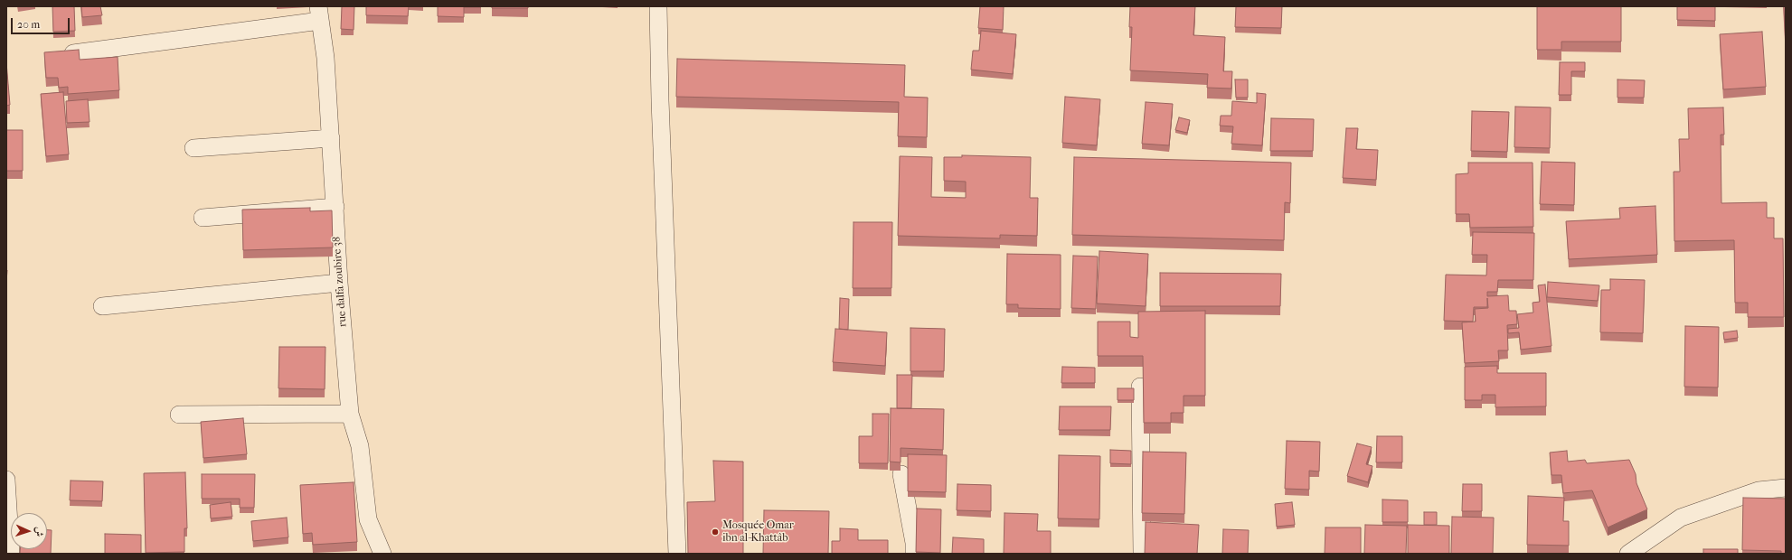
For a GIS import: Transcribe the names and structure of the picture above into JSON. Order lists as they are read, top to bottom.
{
  "streets": {
    "street": ["rue dalfa zoubire 38"]
  },
  "places": ["Mosquée Omar ibn al-Khattâb"],
  "scale_bar": "20 m",
  "north": "right"
}
